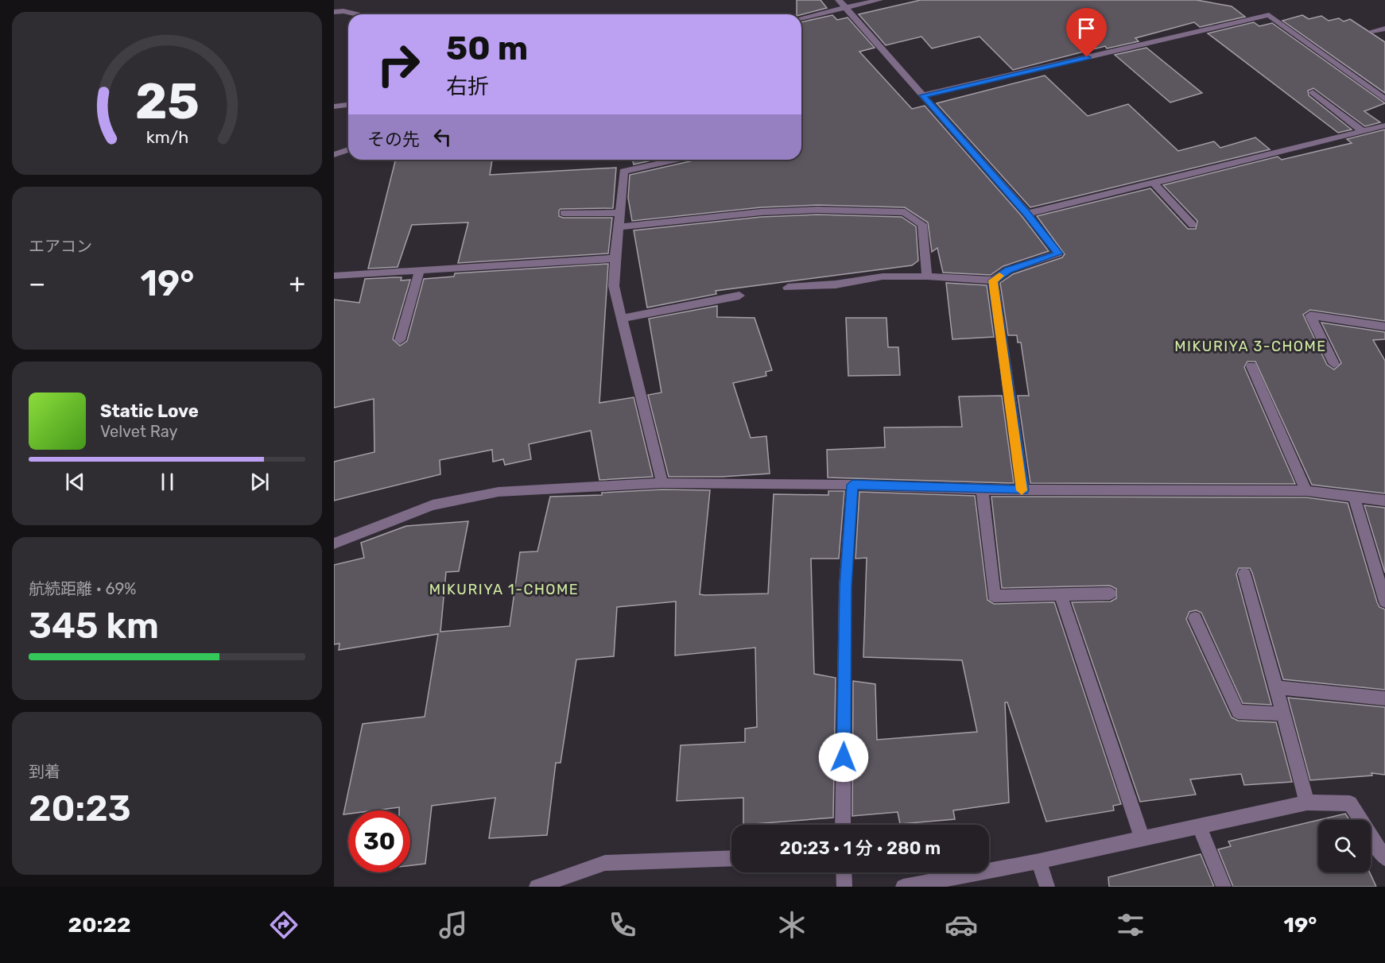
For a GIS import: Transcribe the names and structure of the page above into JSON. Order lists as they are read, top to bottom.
{
  "districts": ["MIKURIYA 3-CHOME", "MIKURIYA 1-CHOME"],
  "page": {
    "turn": ["50 m", "右折"],
    "then": "その先",
    "tile": [
      "エアコン",
      ["航続距離 · 69%", "345 km"],
      ["到着", "20:23"]
    ],
    "heat": ["−", "19°", "+"],
    "song": ["Static Love", "Velvet Ray"],
    "limit": "30",
    "trip": "20:23 · 1 分 · 280 m",
    "tabs": ["20:22", "19°"],
    "gauge": ["25", "km/h"]
  }
}
